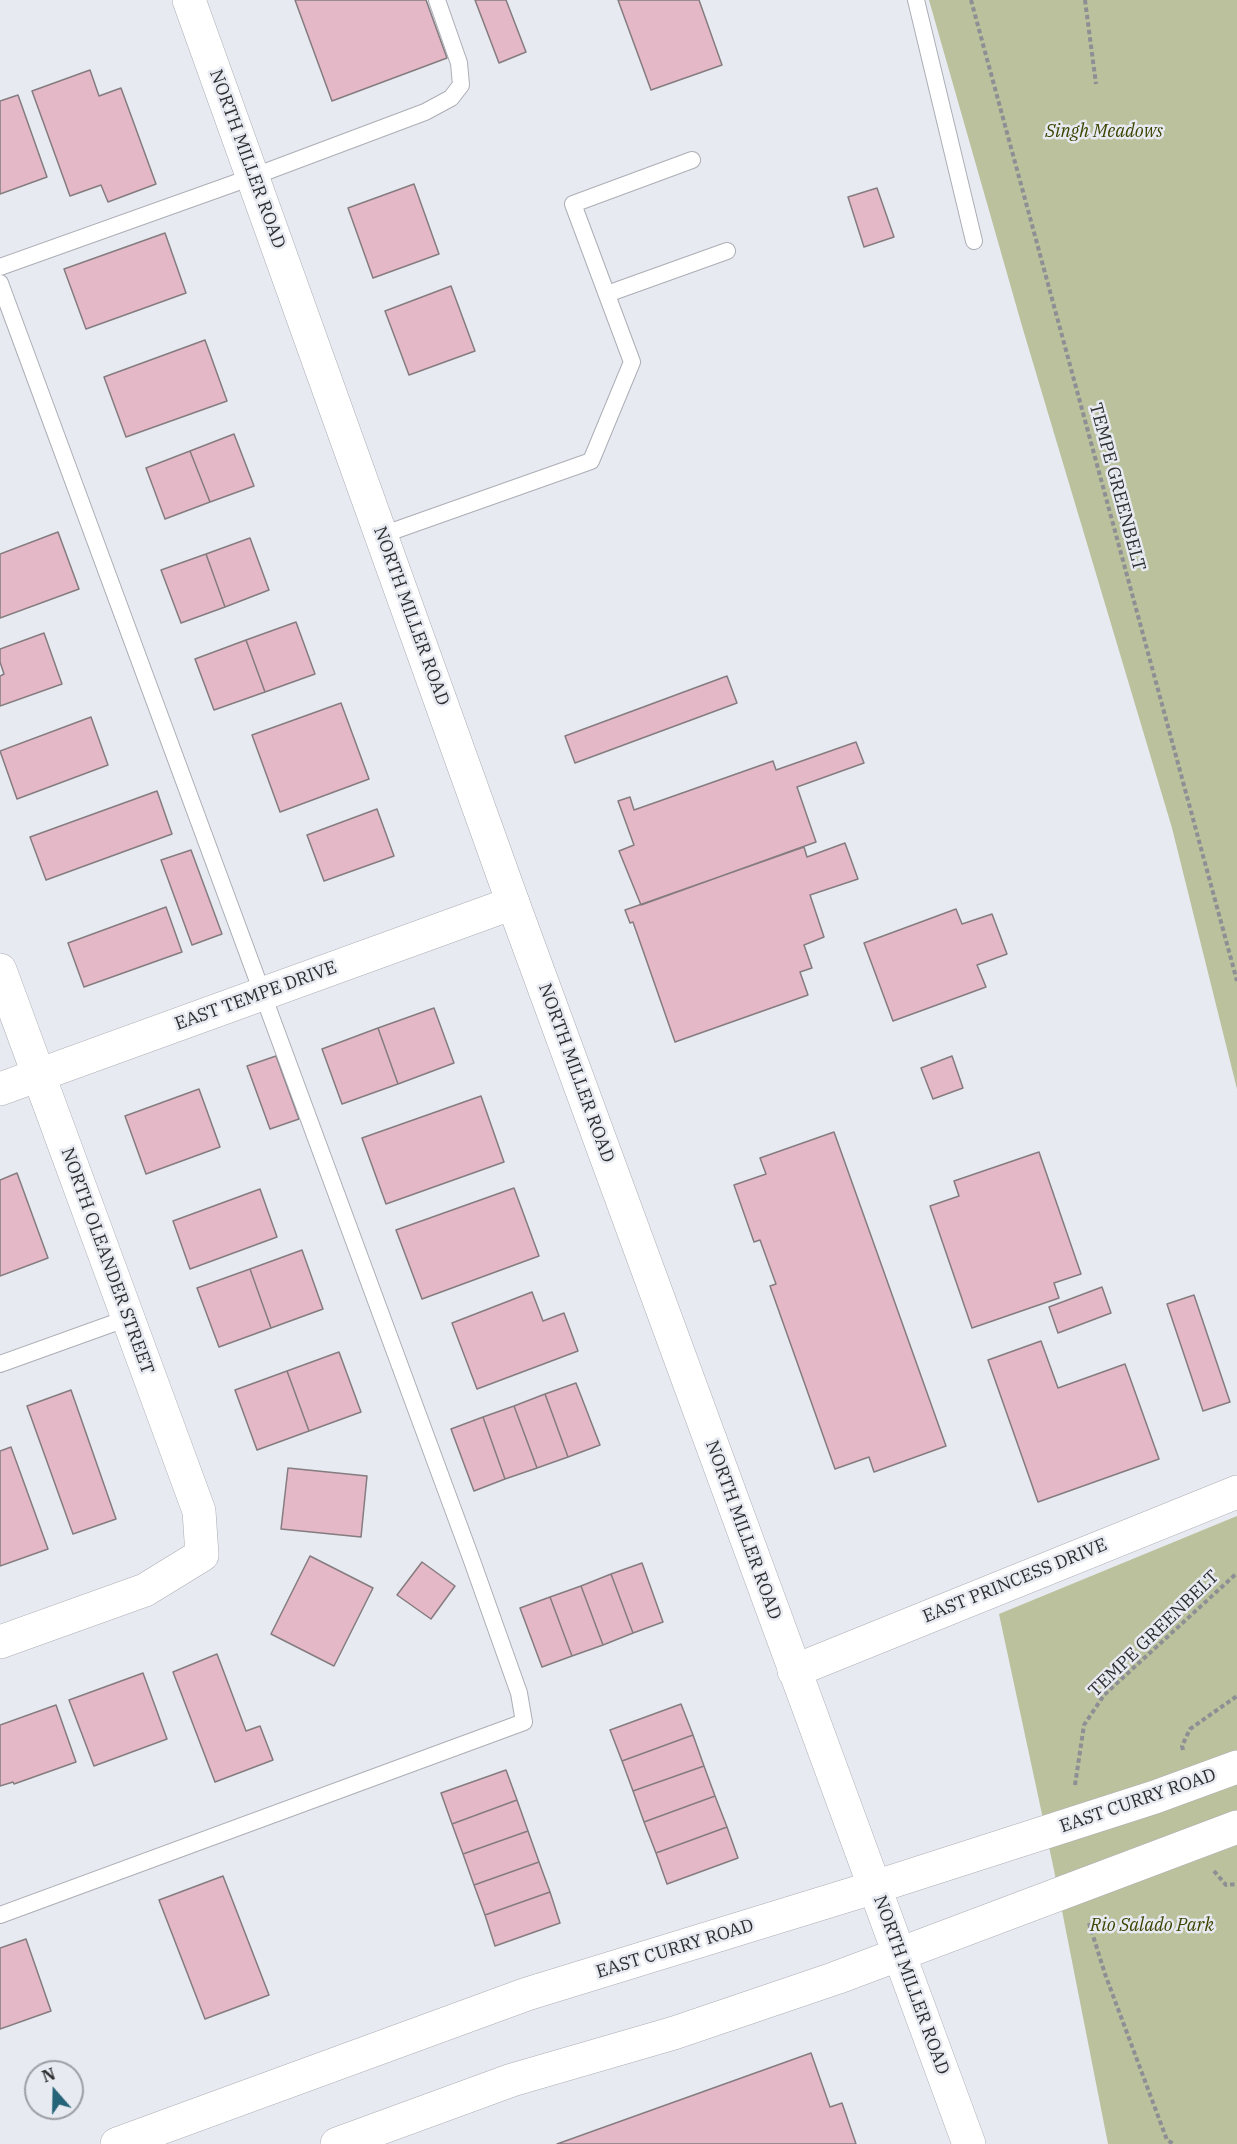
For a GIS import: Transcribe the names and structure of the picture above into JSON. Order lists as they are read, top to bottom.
{
  "streets": {
    "street": [
      "NORTH MILLER ROAD",
      "EAST TEMPE DRIVE",
      "NORTH OLEANDER STREET",
      "EAST PRINCESS DRIVE",
      "EAST CURRY ROAD"
    ],
    "path": ["TEMPE GREENBELT"]
  },
  "crossings": [
    ["NORTH MILLER ROAD", "EAST TEMPE DRIVE"],
    ["NORTH MILLER ROAD", "EAST PRINCESS DRIVE"],
    ["NORTH MILLER ROAD", "EAST CURRY ROAD"],
    ["EAST TEMPE DRIVE", "NORTH OLEANDER STREET"]
  ],
  "parks": ["Singh Meadows", "Rio Salado Park"],
  "north": "top"
}
